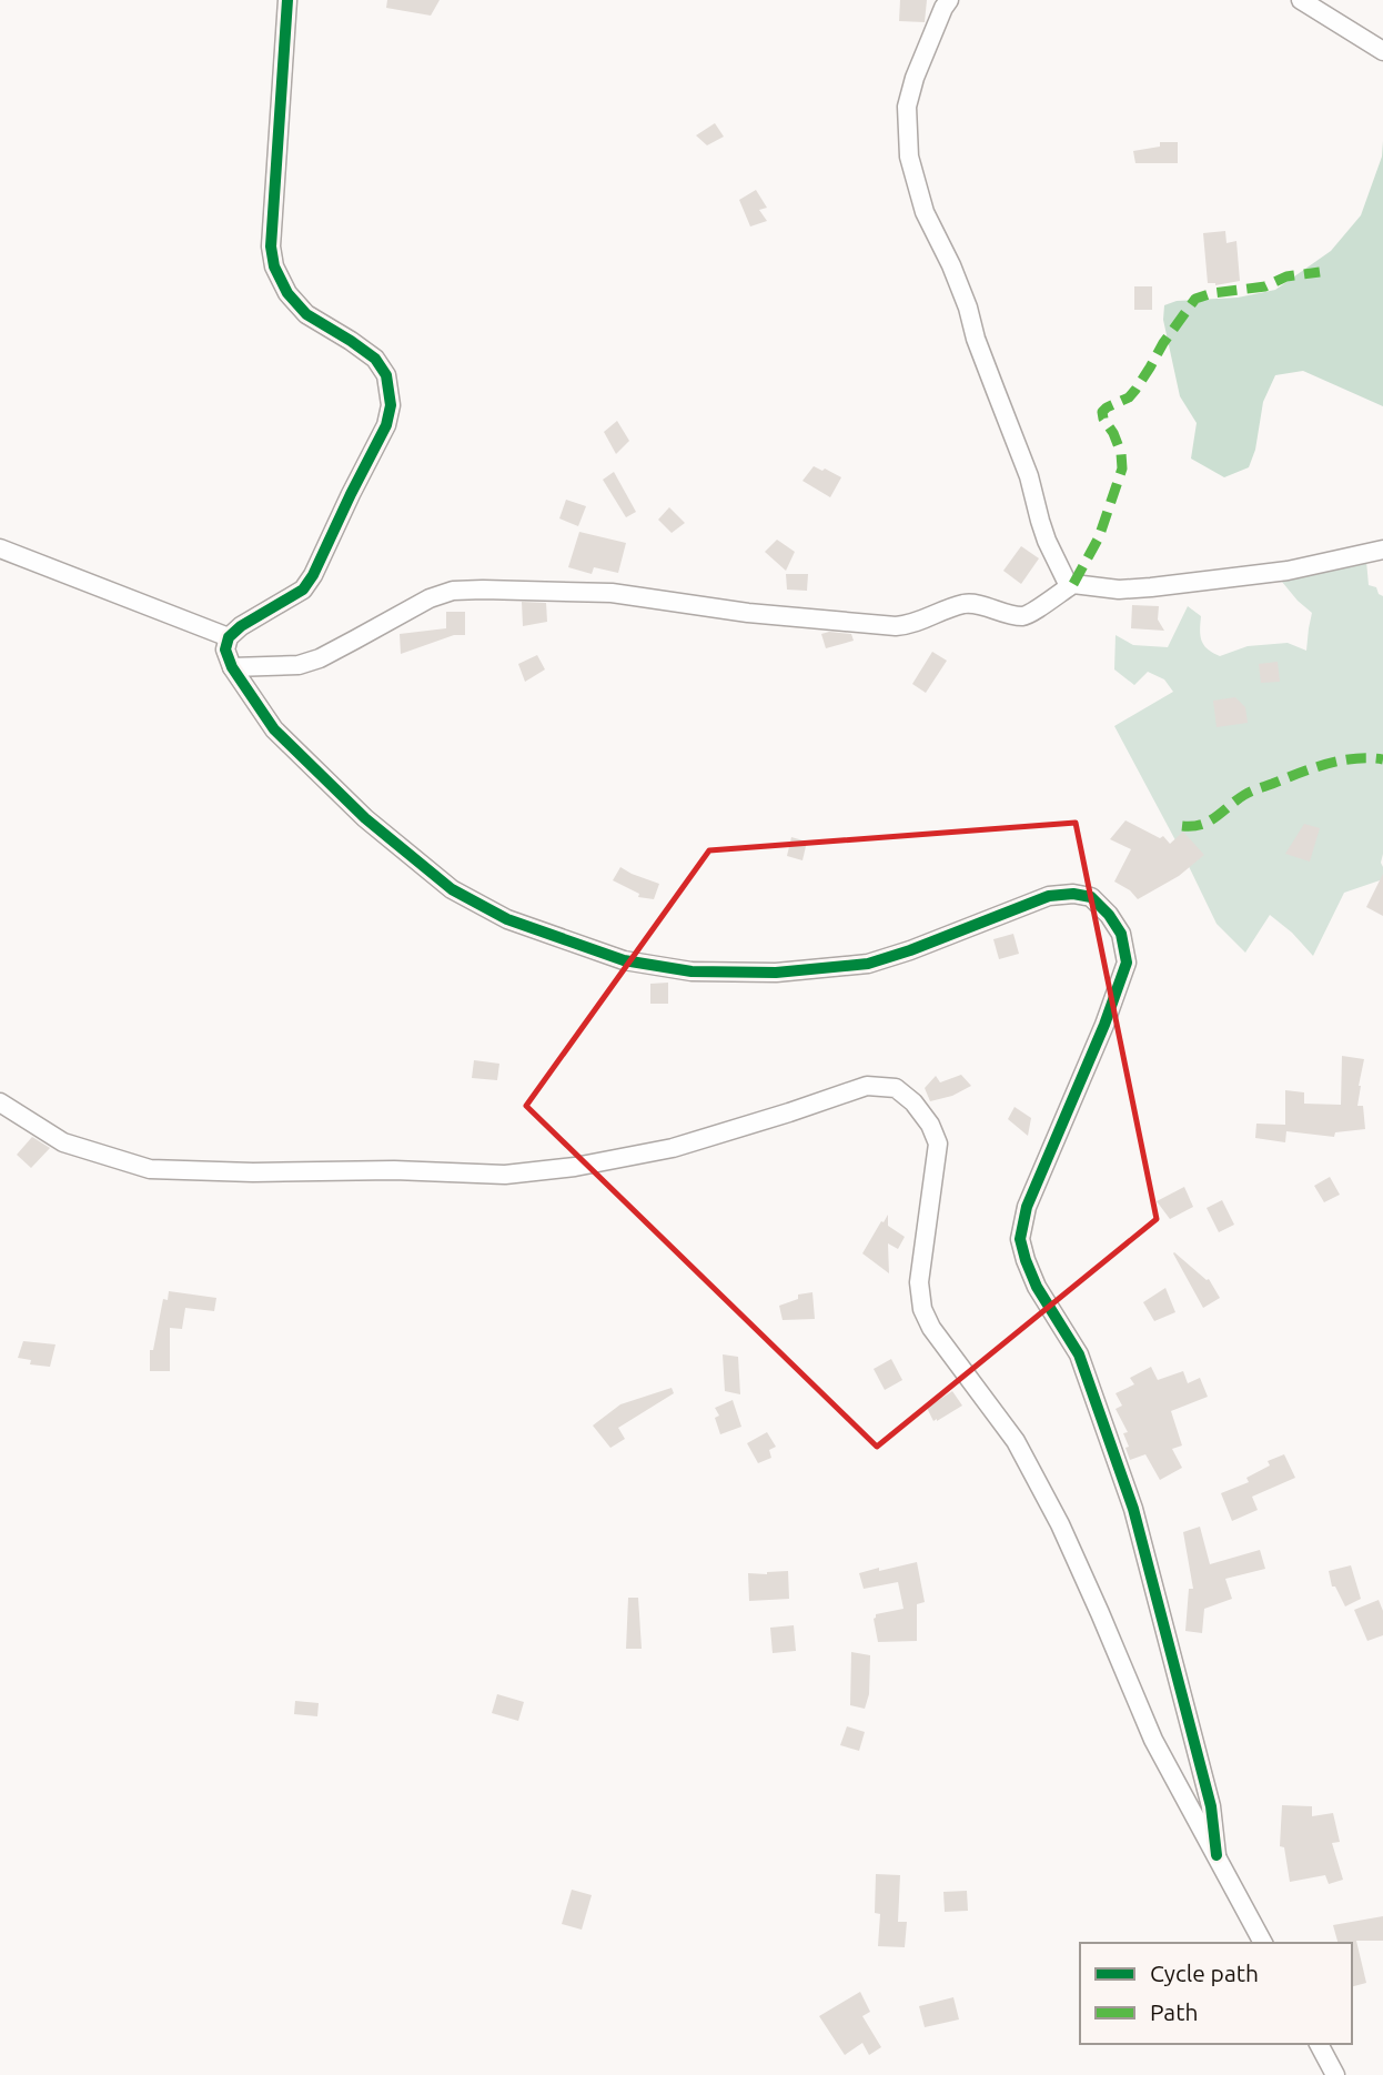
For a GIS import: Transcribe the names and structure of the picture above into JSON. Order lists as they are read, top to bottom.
{
  "legend": ["Cycle path", "Path"]
}
